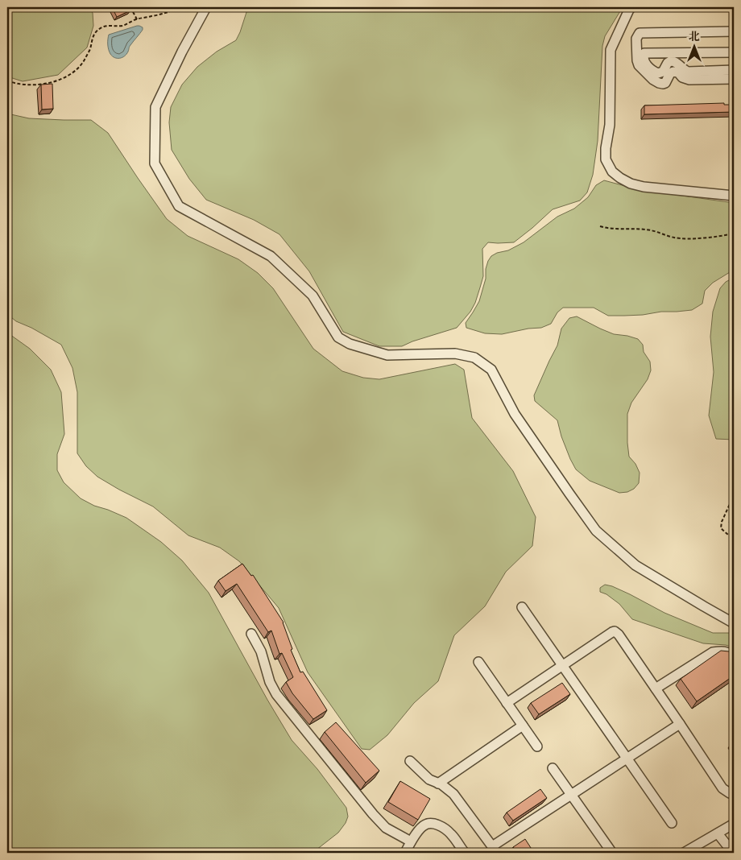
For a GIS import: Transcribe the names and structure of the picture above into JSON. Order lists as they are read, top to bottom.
{
  "north": "top"
}
